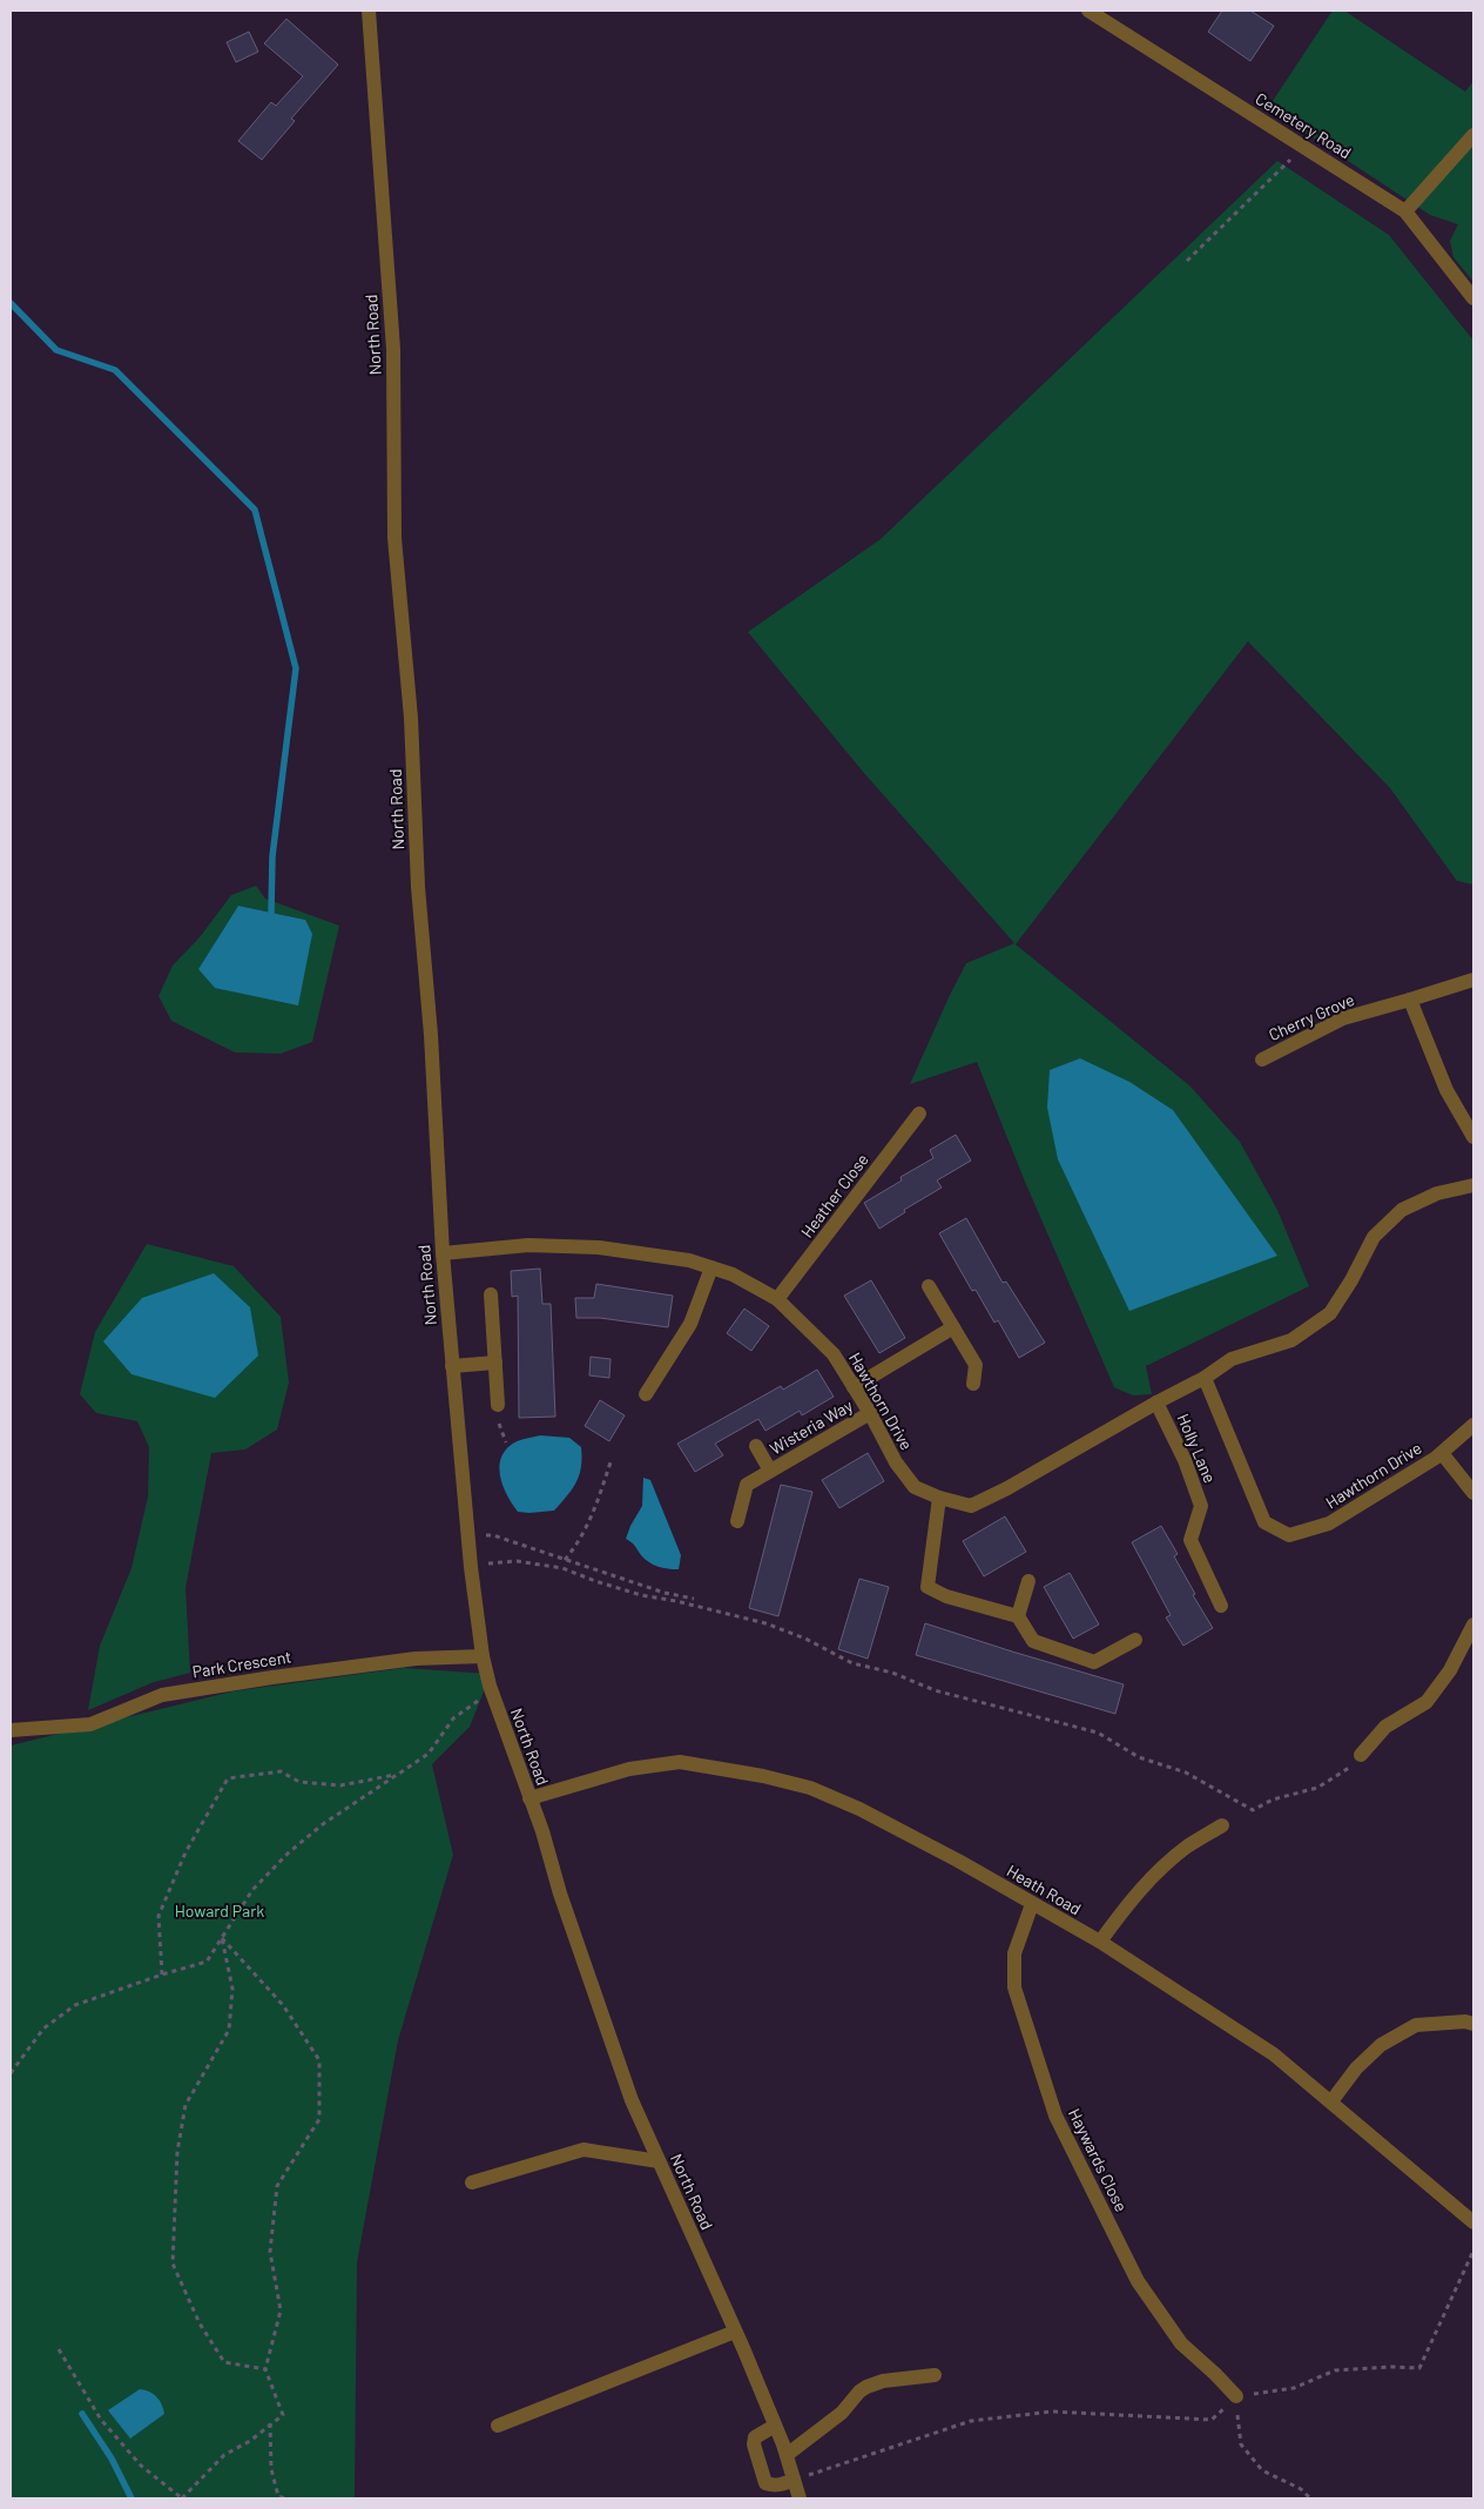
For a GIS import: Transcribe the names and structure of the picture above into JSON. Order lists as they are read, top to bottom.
{
  "streets": {
    "street": [
      "Cemetery Road",
      "North Road",
      "Cherry Grove",
      "Heather Close",
      "Hawthorn Drive",
      "Wisteria Way",
      "Holly Lane",
      "Park Crescent",
      "Heath Road",
      "Haywards Close"
    ]
  },
  "crossings": [
    ["North Road", "Hawthorn Drive"],
    ["North Road", "Park Crescent"],
    ["North Road", "Heath Road"],
    ["Heather Close", "Hawthorn Drive"],
    ["Hawthorn Drive", "Wisteria Way"],
    ["Hawthorn Drive", "Holly Lane"],
    ["Heath Road", "Haywards Close"]
  ],
  "parks": ["Howard Park"]
}
